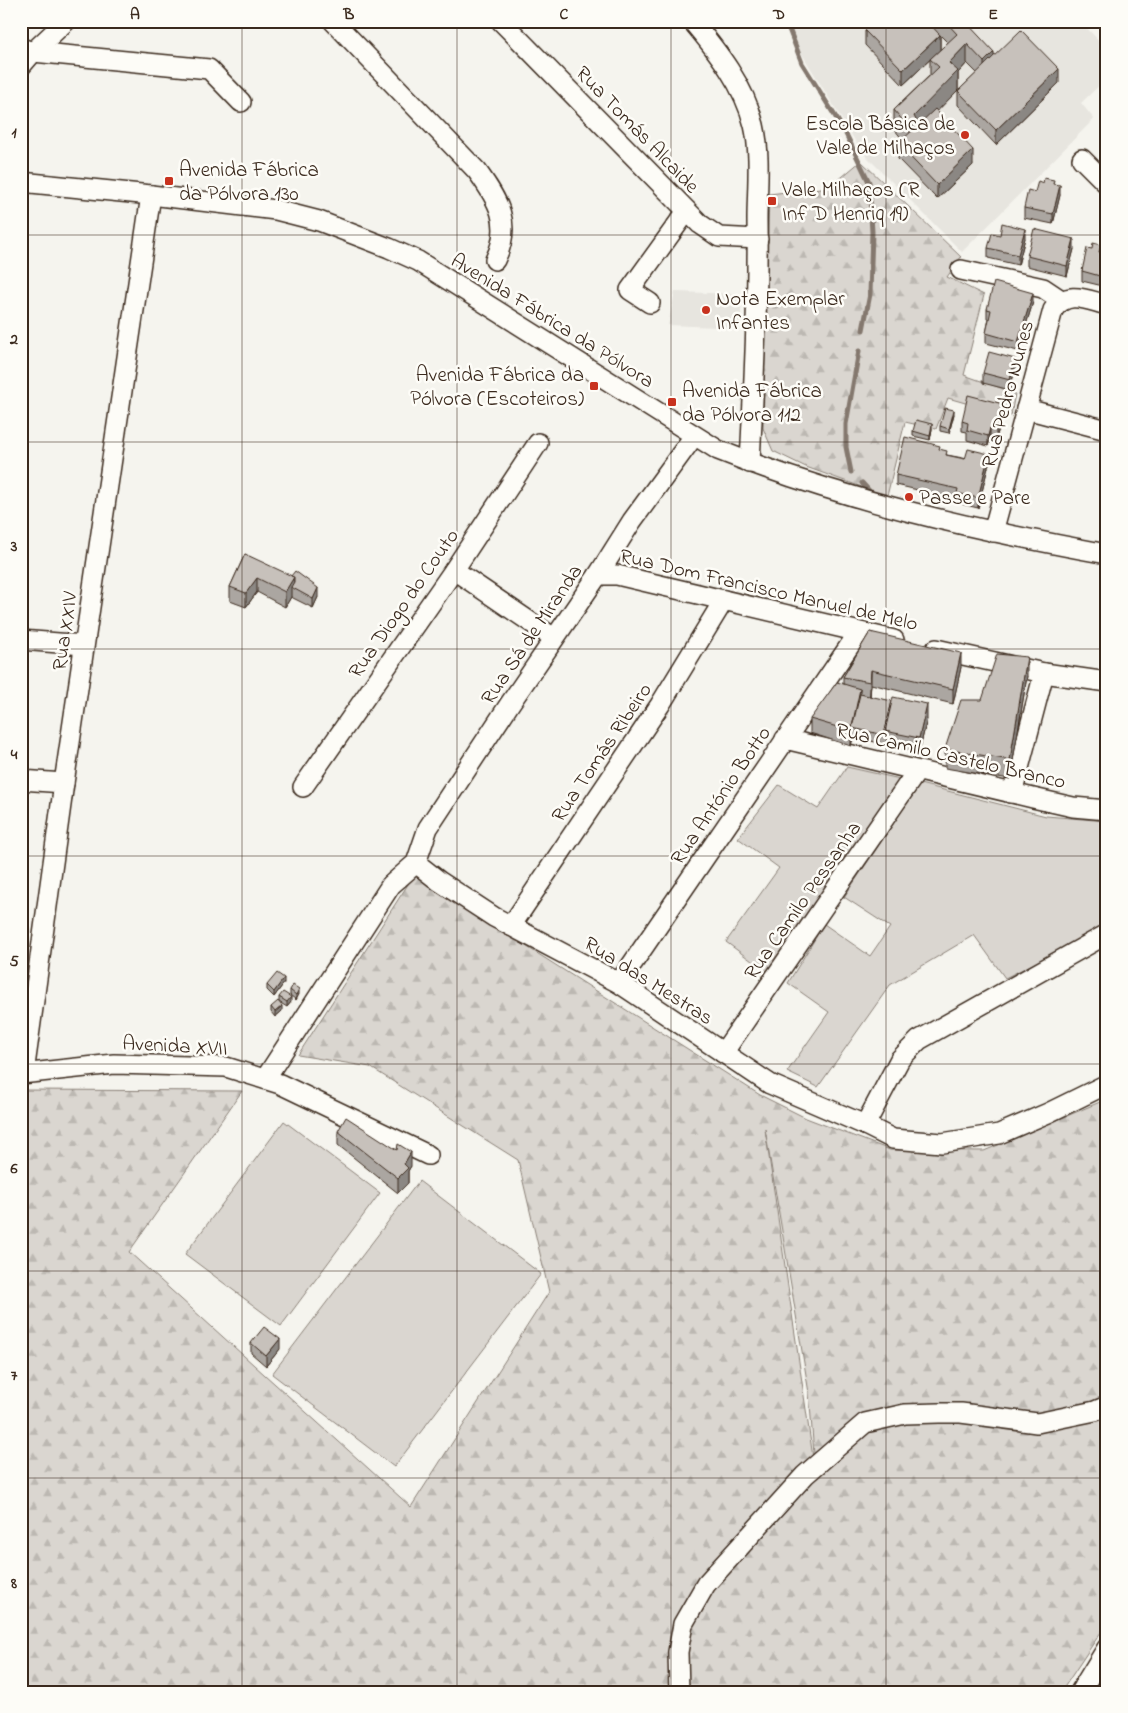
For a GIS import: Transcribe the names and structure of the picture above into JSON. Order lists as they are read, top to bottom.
{
  "streets": {
    "street": [
      "Rua Tomás Alcaide",
      "Avenida Fábrica da Pólvora",
      "Rua Pedro Nunes",
      "Rua Dom Francisco Manuel de Melo",
      "Rua Diogo do Couto",
      "Rua XXIV",
      "Rua Sá de Miranda",
      "Rua Tomás Ribeiro",
      "Rua Camilo Castelo Branco",
      "Rua António Botto",
      "Rua Camilo Pessanha",
      "Rua das Mestras",
      "Avenida XVII"
    ]
  },
  "crossings": [
    ["Avenida Fábrica da Pólvora", "Rua Pedro Nunes"],
    ["Avenida Fábrica da Pólvora", "Rua XXIV"],
    ["Avenida Fábrica da Pólvora", "Rua Sá de Miranda"],
    ["Rua Dom Francisco Manuel de Melo", "Rua Sá de Miranda"],
    ["Rua Dom Francisco Manuel de Melo", "Rua Tomás Ribeiro"],
    ["Rua Dom Francisco Manuel de Melo", "Rua António Botto"],
    ["Rua XXIV", "Avenida XVII"],
    ["Rua Sá de Miranda", "Rua das Mestras"],
    ["Rua Tomás Ribeiro", "Rua das Mestras"],
    ["Rua Camilo Castelo Branco", "Rua António Botto"],
    ["Rua Camilo Castelo Branco", "Rua Camilo Pessanha"],
    ["Rua António Botto", "Rua das Mestras"],
    ["Rua Camilo Pessanha", "Rua das Mestras"]
  ],
  "places": {
    "other": ["Escola Básica de Vale de Milhaços", "Nota Exemplar Infantes", "Passe e Pare"],
    "transit": [
      "Avenida Fábrica da Pólvora 130",
      "Vale Milhaços (R Inf D Henriq 19)",
      "Avenida Fábrica da Pólvora (Escoteiros)",
      "Avenida Fábrica da Pólvora 112"
    ]
  },
  "grid": {
    "columns": [
      "A",
      "B",
      "C",
      "D",
      "E"
    ],
    "rows": [
      "1",
      "2",
      "3",
      "4",
      "5",
      "6",
      "7",
      "8"
    ]
  }
}
